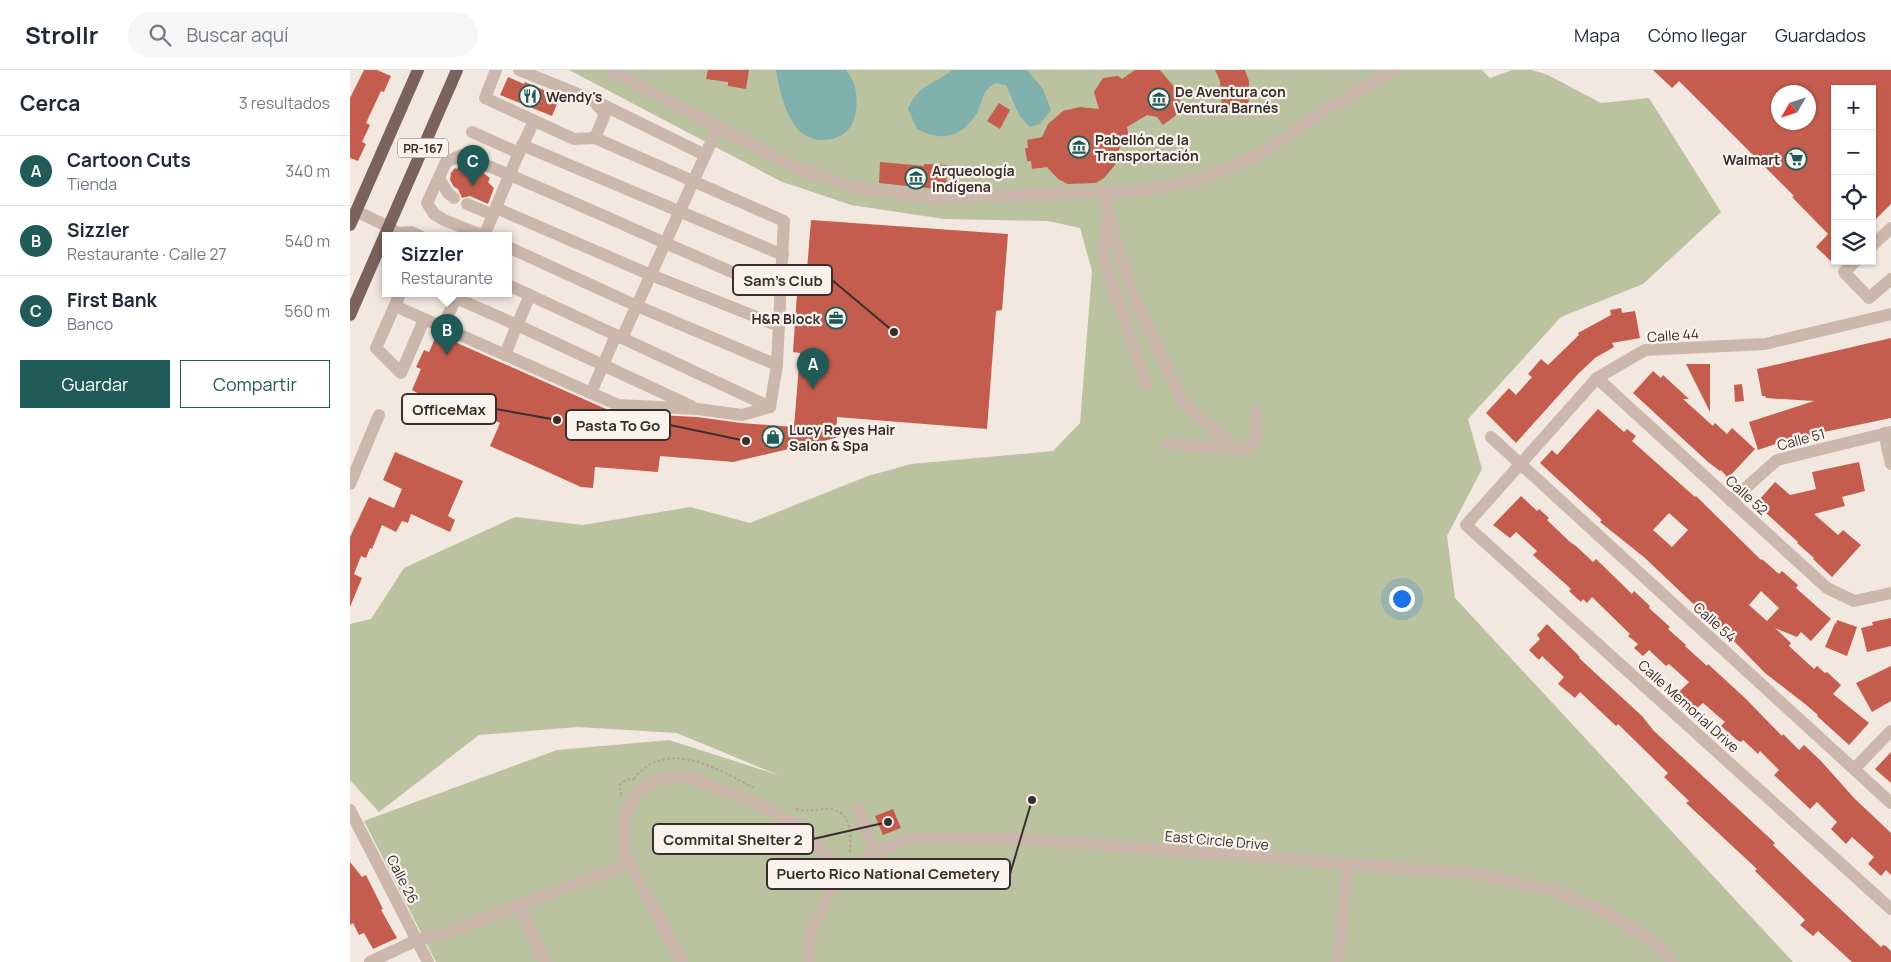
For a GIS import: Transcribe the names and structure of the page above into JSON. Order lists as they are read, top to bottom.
{
  "streets": {
    "main road": ["PR-167"],
    "street": [
      "Calle 44",
      "Calle 51",
      "Calle 52",
      "Calle 54",
      "Calle Memorial Drive",
      "East Circle Drive",
      "Calle 26"
    ]
  },
  "crossings": [
    ["Calle 44", "Calle 52"],
    ["Calle 44", "Calle 54"],
    ["Calle 44", "Calle Memorial Drive"],
    ["Calle 51", "Calle 52"]
  ],
  "places": {
    "restaurant": ["Wendy's"],
    "museum": ["De Aventura con Ventura Barnés", "Pabellón de la Transportación", "Arqueología Indígena"],
    "supermarket": ["Walmart"],
    "office": ["H&R Block"],
    "other": [
      "Sam's Club",
      "OfficeMax",
      "Pasta To Go",
      "Puerto Rico National Cemetery",
      "Commital Shelter 2"
    ],
    "shop": ["Lucy Reyes Hair Salon & Spa"]
  },
  "north": "bottom left",
  "page": {
    "header": "Strollr",
    "search": "Buscar aquí",
    "nav": ["Mapa", "Cómo llegar", "Guardados"],
    "heading": ["Cerca", "3 resultados"],
    "map_buttons": ["+", "−"],
    "list": [
      {
        "mark": "A",
        "name": "Cartoon Cuts",
        "note": "Tienda",
        "value": "340 m"
      },
      {
        "mark": "B",
        "name": "Sizzler",
        "note": "Restaurante · Calle 27",
        "value": "540 m"
      },
      {
        "mark": "C",
        "name": "First Bank",
        "note": "Banco",
        "value": "560 m"
      }
    ],
    "pins": ["C", "B", "A"],
    "popup": ["Sizzler", "Restaurante"],
    "buttons": ["Guardar", "Compartir"]
  }
}
